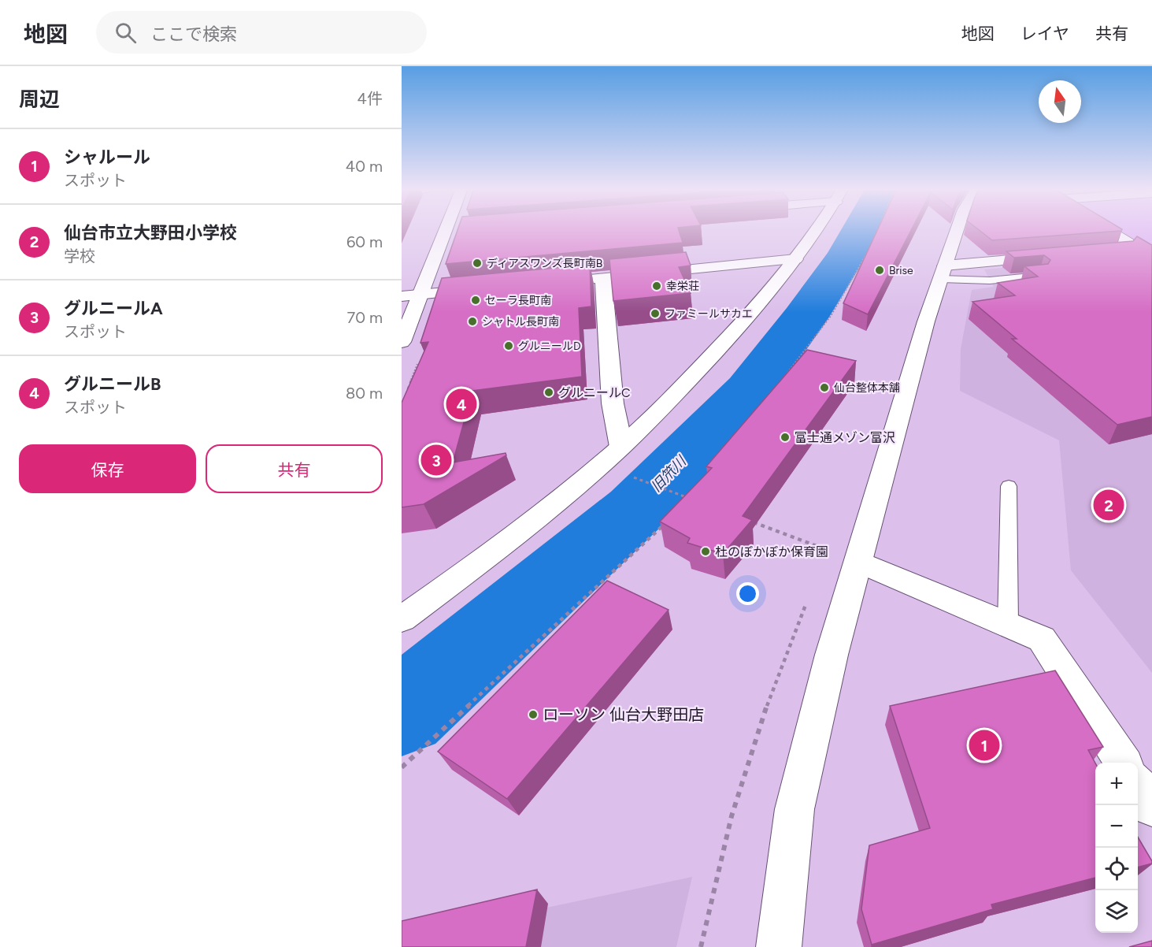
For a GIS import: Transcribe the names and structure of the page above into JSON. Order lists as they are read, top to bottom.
{
  "water": ["旧笊川"],
  "places": [
    "ディアスワンズ長町南B",
    "Brise",
    "幸栄荘",
    "セーラ長町南",
    "ファミールサカエ",
    "シャトル長町南",
    "グルニールD",
    "仙台整体本舗",
    "グルニールC",
    "富士通メゾン富沢",
    "杜のぽかぽか保育園",
    "ローソン 仙台大野田店"
  ],
  "north": "top",
  "page": {
    "header": "地図",
    "search": "ここで検索",
    "nav": ["地図", "レイヤ", "共有"],
    "heading": ["周辺", "4件"],
    "list": [
      {
        "mark": "1",
        "name": "シャルール",
        "note": "スポット",
        "value": "40 m"
      },
      {
        "mark": "2",
        "name": "仙台市立大野田小学校",
        "note": "学校",
        "value": "60 m"
      },
      {
        "mark": "3",
        "name": "グルニールA",
        "note": "スポット",
        "value": "70 m"
      },
      {
        "mark": "4",
        "name": "グルニールB",
        "note": "スポット",
        "value": "80 m"
      }
    ],
    "pins": [
      "4",
      "3",
      "2",
      "1"
    ],
    "buttons": ["保存", "共有"],
    "map_buttons": ["+", "−"]
  }
}
